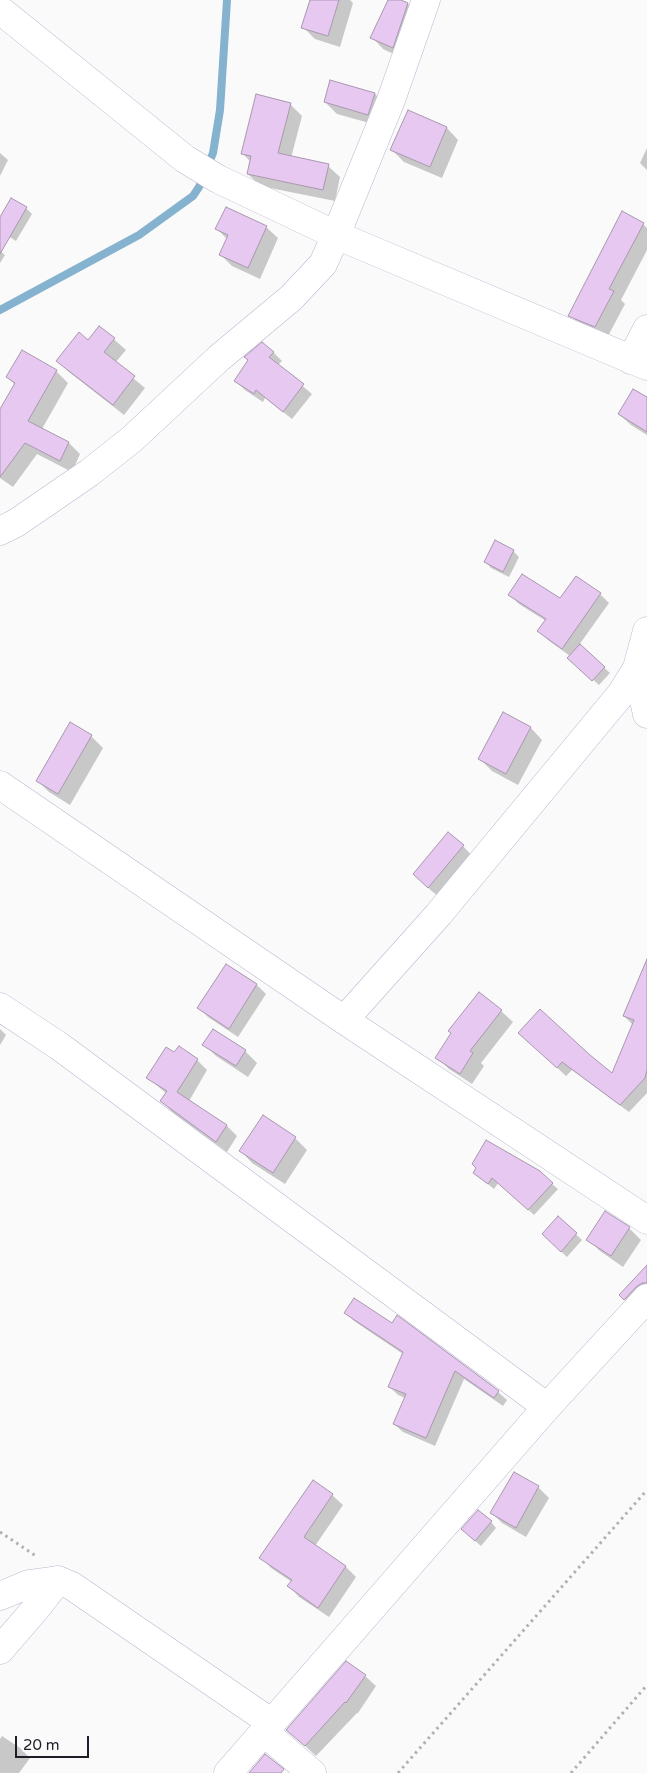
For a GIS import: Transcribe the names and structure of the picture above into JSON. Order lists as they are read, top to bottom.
{
  "scale_bar": "20 m"
}
